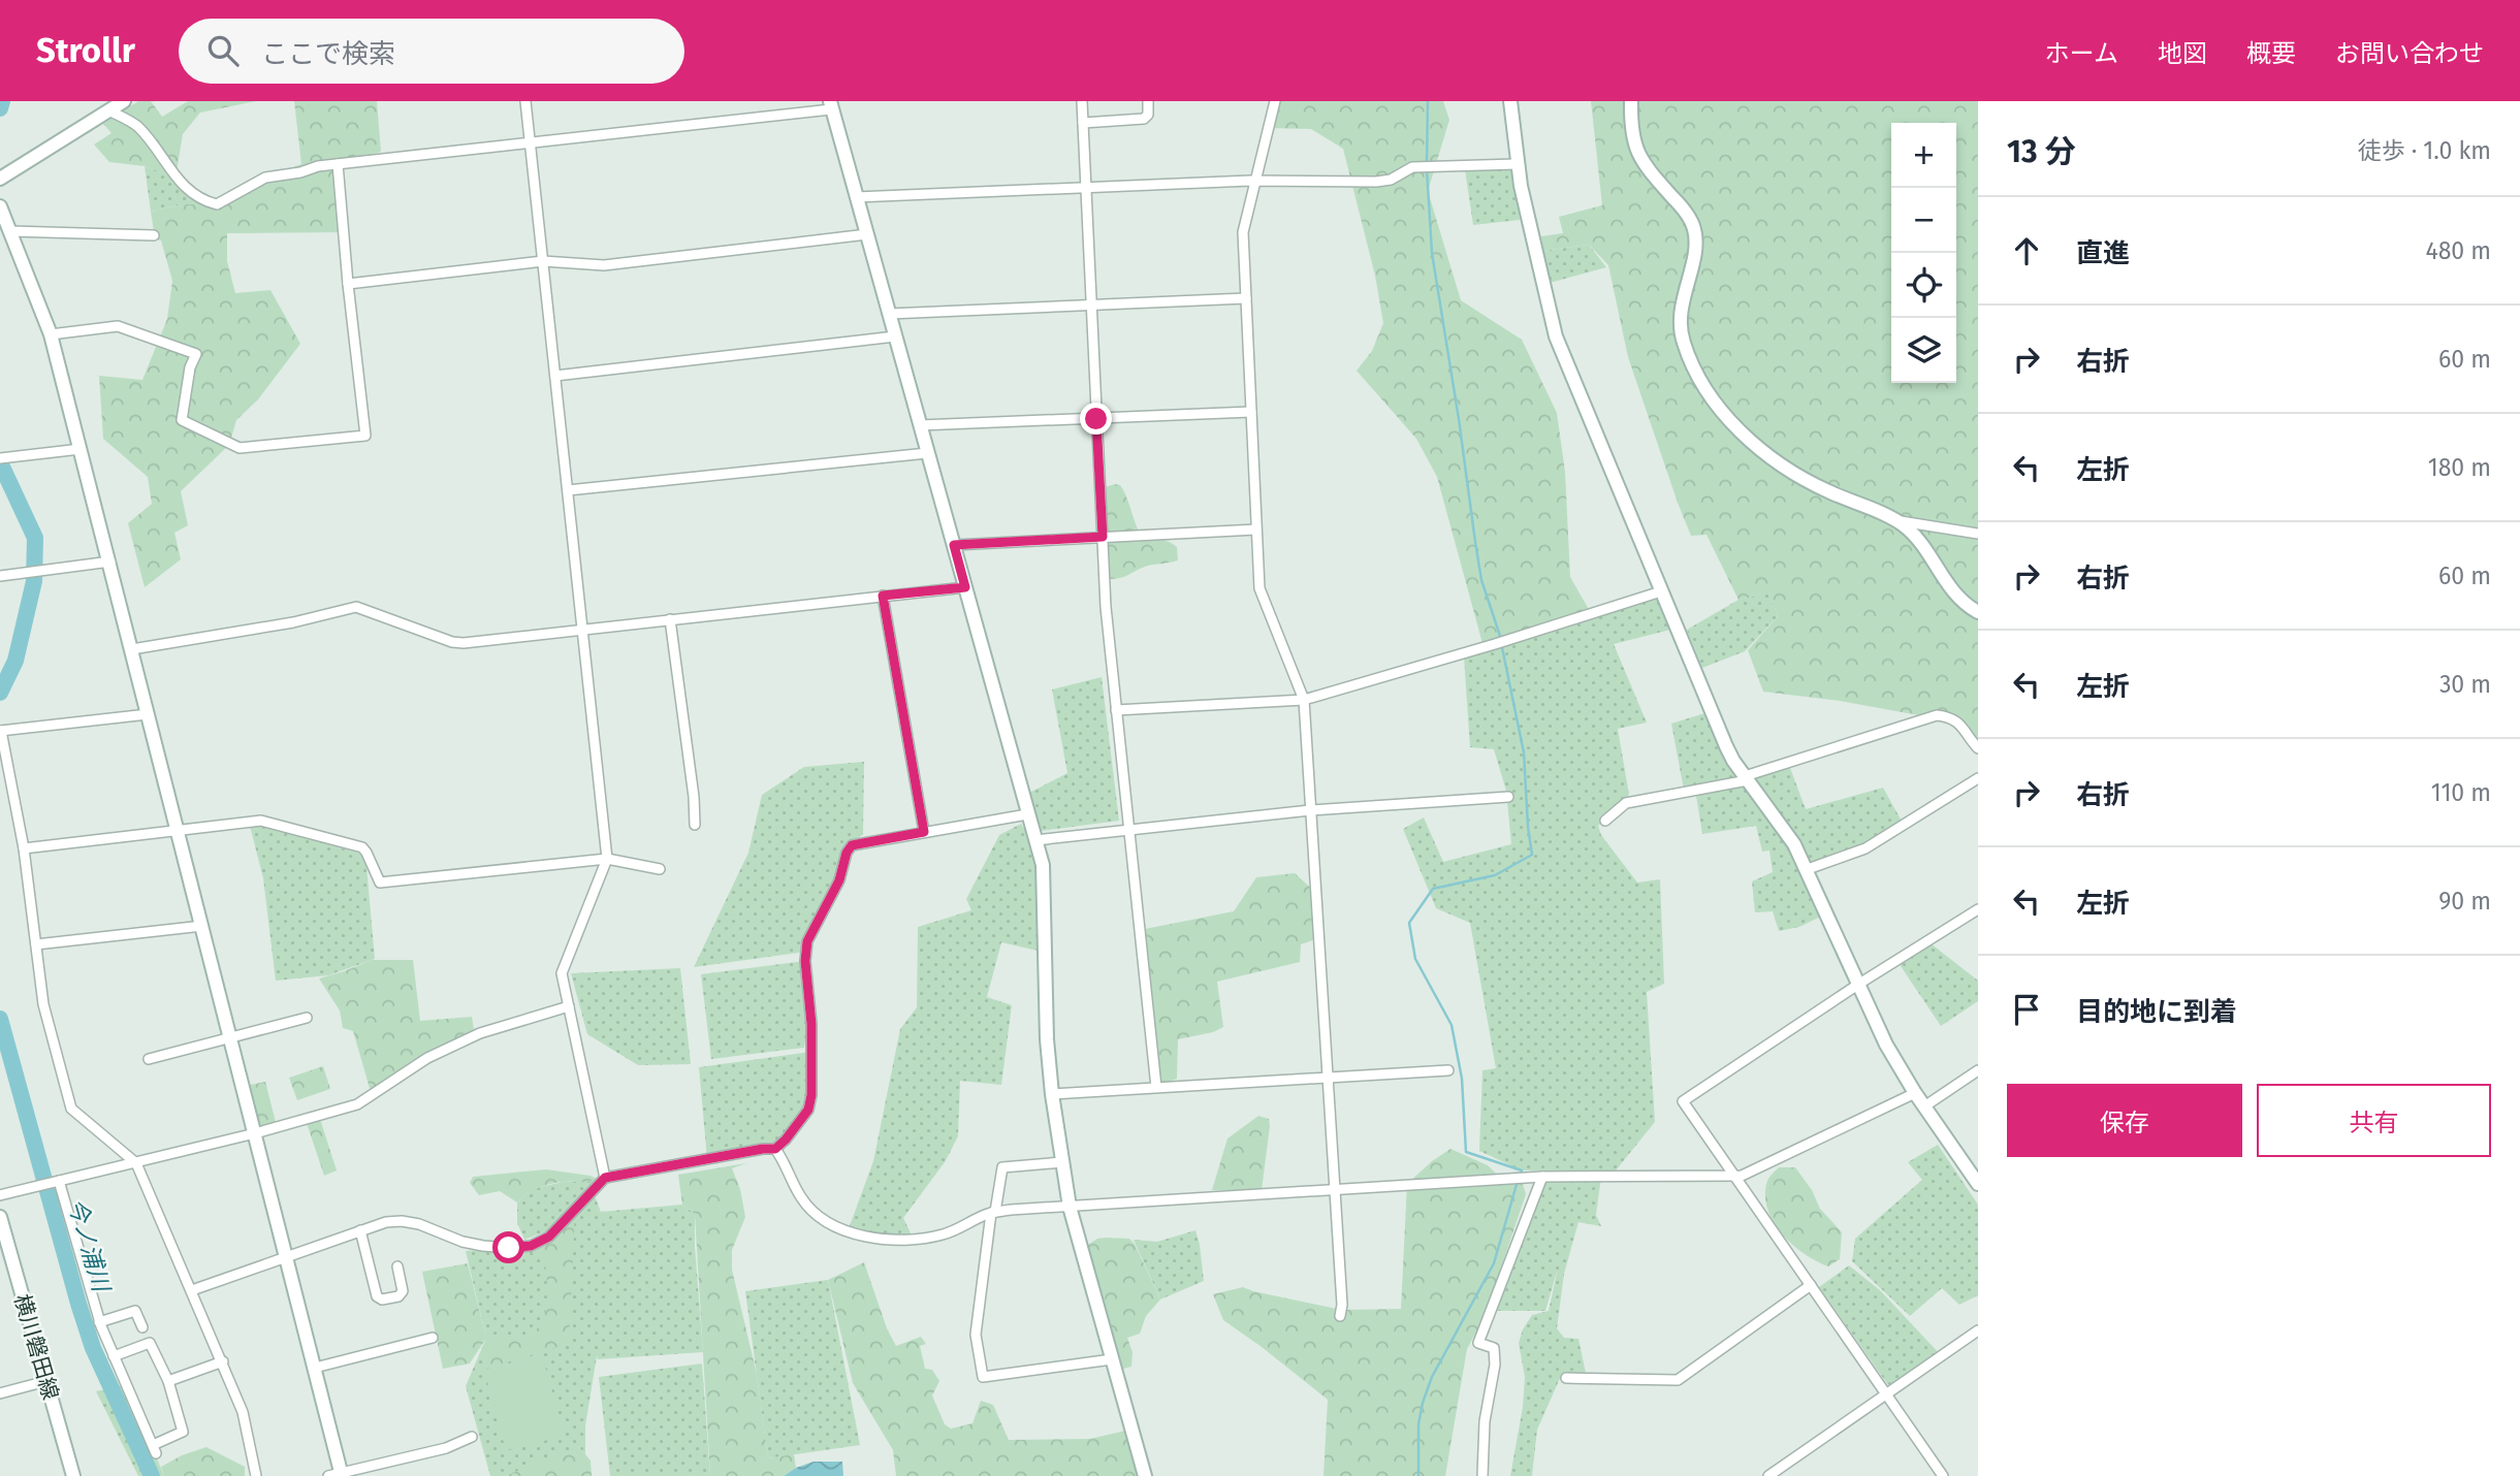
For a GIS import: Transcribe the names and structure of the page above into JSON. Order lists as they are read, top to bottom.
{
  "streets": {
    "street": ["横川磐田線"]
  },
  "water": ["今ノ浦川"],
  "page": {
    "header": "Strollr",
    "search": "ここで検索",
    "nav": [
      "ホーム",
      "地図",
      "概要",
      "お問い合わせ"
    ],
    "heading": ["13 分", "徒歩 · 1.0 km"],
    "map_buttons": ["+", "−"],
    "list": [
      ["直進", "480 m"],
      ["右折", "60 m"],
      ["左折", "180 m"],
      ["右折", "60 m"],
      ["左折", "30 m"],
      ["右折", "110 m"],
      ["左折", "90 m"],
      "目的地に到着"
    ],
    "buttons": ["保存", "共有"]
  }
}
